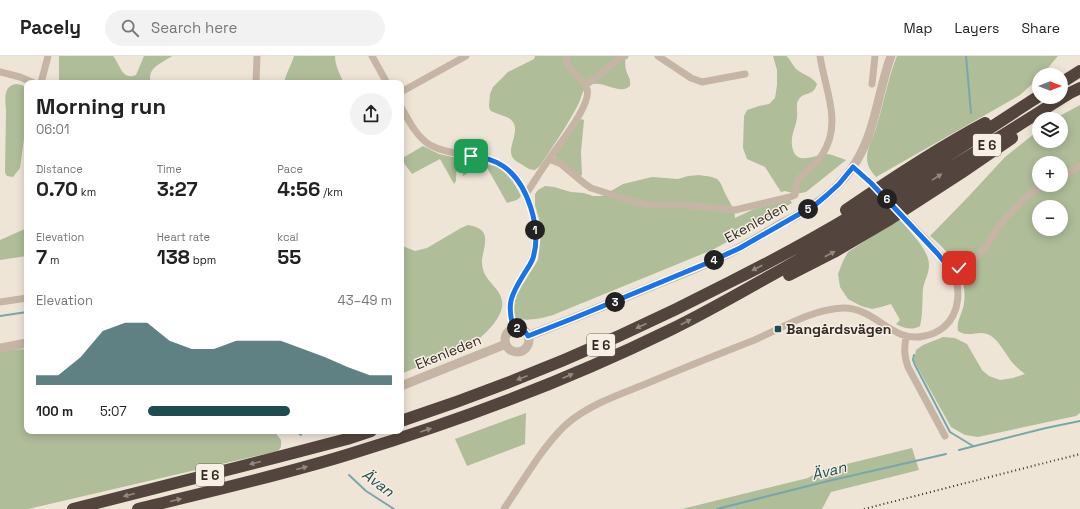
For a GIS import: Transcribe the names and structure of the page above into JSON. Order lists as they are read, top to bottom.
{
  "streets": {
    "highway": ["E 6"],
    "street": ["Ekenleden"]
  },
  "water": ["Ävan"],
  "places": {
    "transit": ["Bangårdsvägen"]
  },
  "north": "right",
  "page": {
    "header": "Pacely",
    "search": "Search here",
    "nav": ["Map", "Layers", "Share"],
    "map_buttons": ["+", "−"],
    "heading": ["Morning run", "06:01"],
    "stats": [
      ["Distance", "0.70 km"],
      ["Time", "3:27"],
      ["Pace", "4:56 /km"],
      ["Elevation", "7 m"],
      ["Heart rate", "138 bpm"],
      ["kcal", "55"]
    ],
    "pins": [
      "6",
      "5",
      "1",
      "4",
      "3",
      "2"
    ],
    "chart": ["Elevation", "43–49 m"],
    "list": [
      {
        "name": "100 m",
        "note": "5:07"
      }
    ]
  }
}
